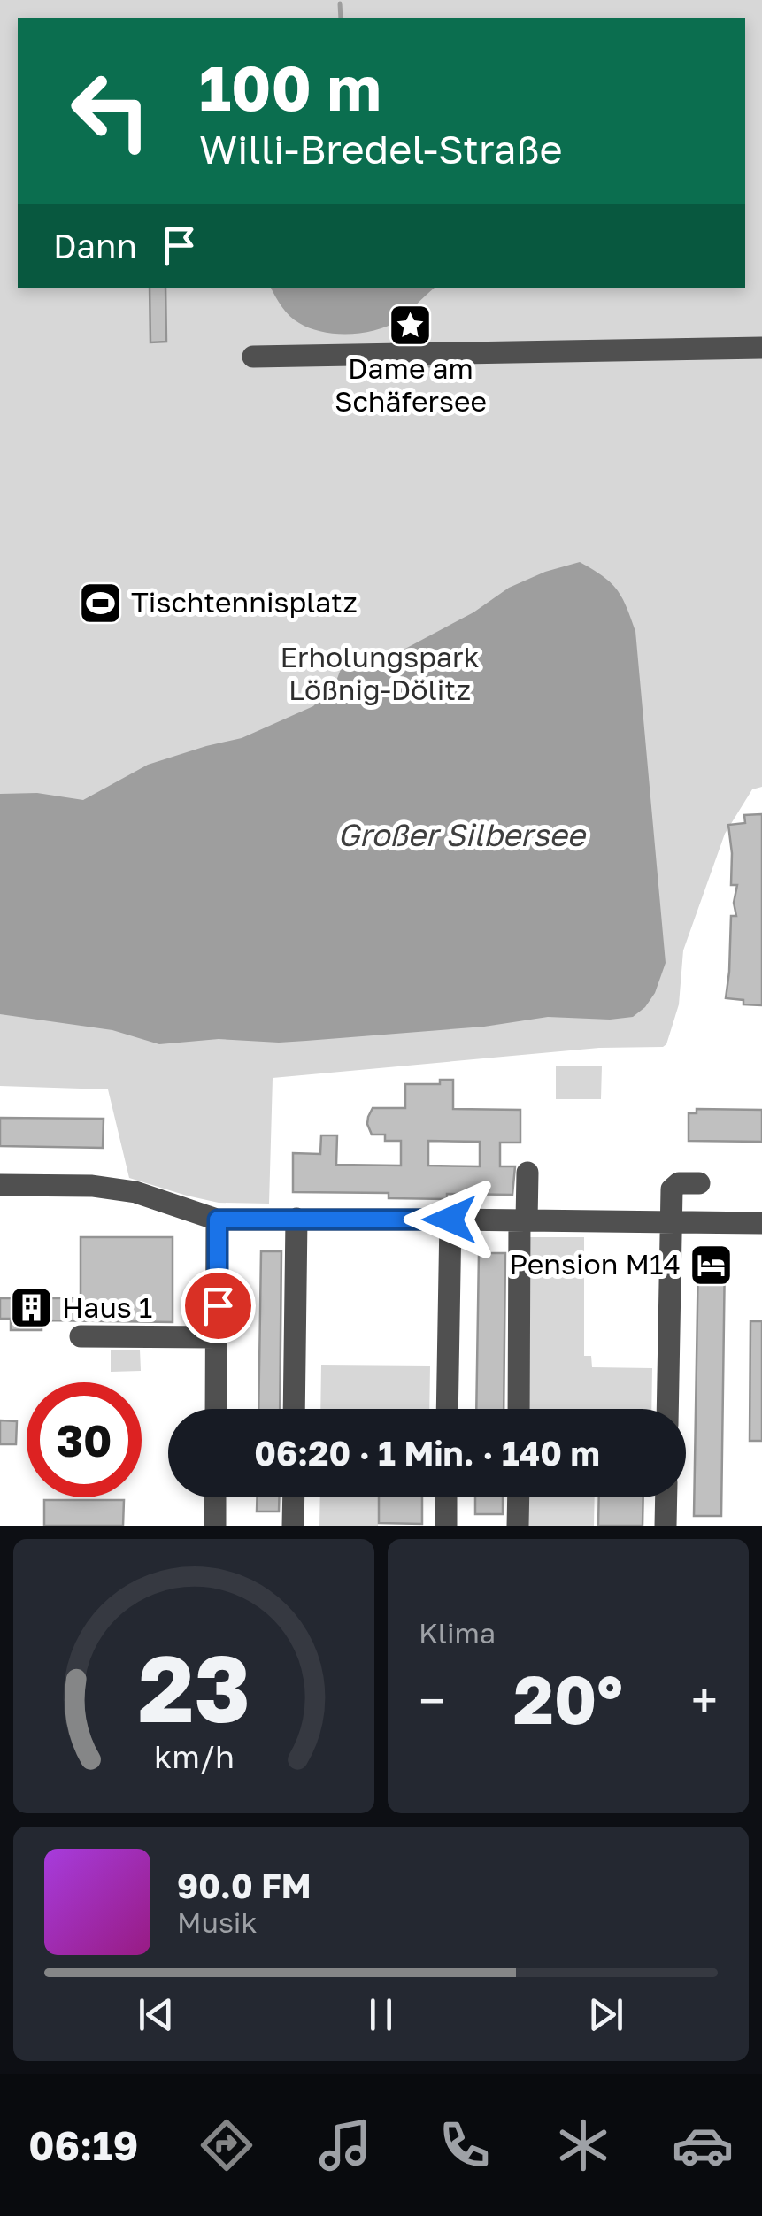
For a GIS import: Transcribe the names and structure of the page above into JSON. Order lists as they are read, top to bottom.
{
  "water": ["Großer Silbersee"],
  "parks": ["Erholungspark Lößnig-Dölitz"],
  "places": {
    "place": ["Dame am Schäfersee"],
    "sports": ["Tischtennisplatz"],
    "hotel": ["Pension M14"],
    "building": ["Haus 1"]
  },
  "page": {
    "turn": ["100 m", "Willi-Bredel-Straße"],
    "then": "Dann",
    "limit": "30",
    "trip": "06:20 · 1 Min. · 140 m",
    "tile": "Klima",
    "heat": ["−", "20°", "+"],
    "song": ["90.0 FM", "Musik"],
    "tabs": "06:19",
    "gauge": ["23", "km/h"]
  }
}
